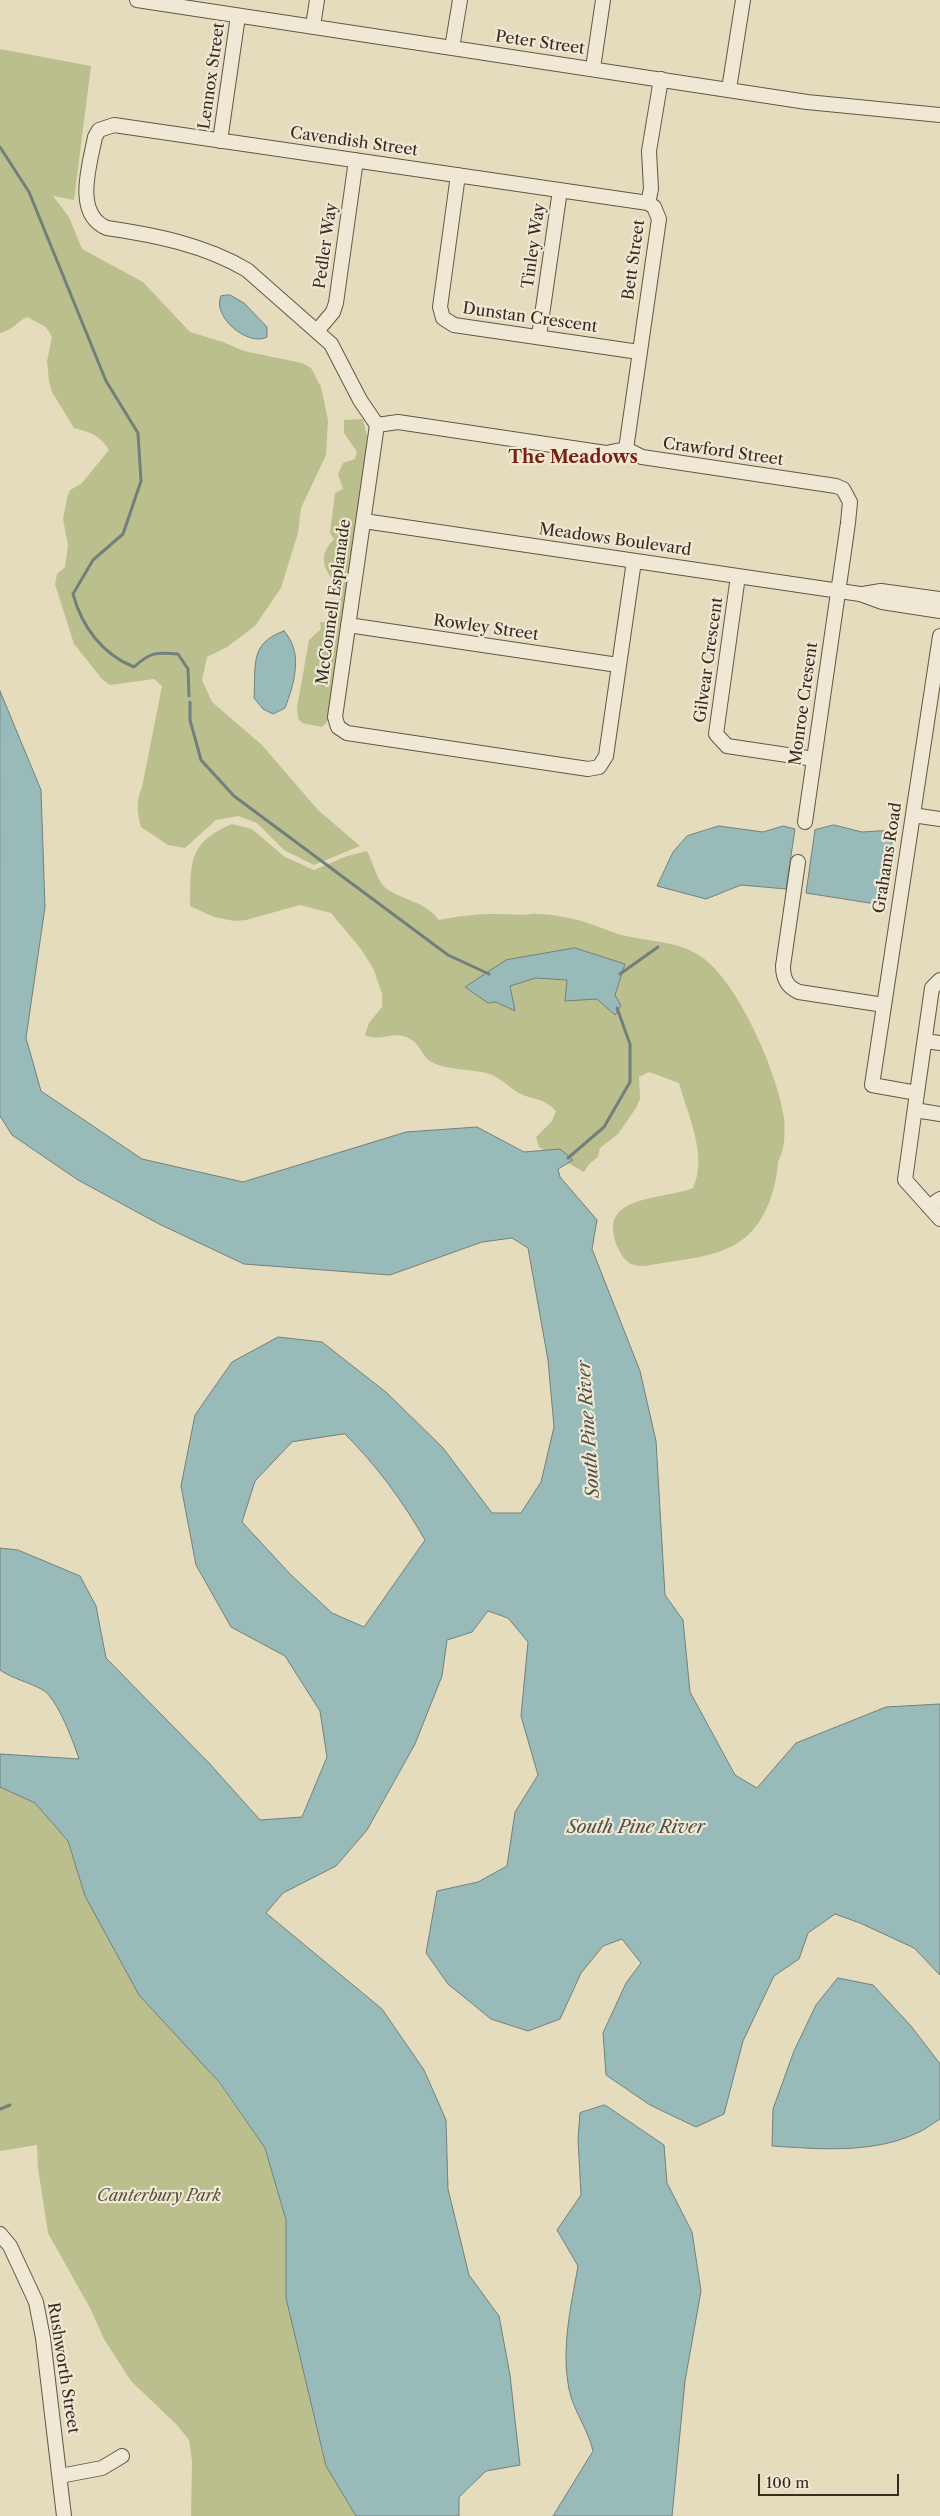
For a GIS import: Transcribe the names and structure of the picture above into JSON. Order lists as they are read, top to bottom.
{
  "streets": {
    "street": [
      "Peter Street",
      "Lennox Street",
      "Cavendish Street",
      "Pedler Way",
      "Tinley Way",
      "Bett Street",
      "Dunstan Crescent",
      "Crawford Street",
      "Meadows Boulevard",
      "McConnell Esplanade",
      "Rowley Street",
      "Gilvear Crescent",
      "Monroe Cresent",
      "Grahams Road",
      "Rushworth Street"
    ]
  },
  "crossings": [
    ["Peter Street", "Lennox Street"],
    ["Peter Street", "Bett Street"],
    ["Lennox Street", "Cavendish Street"],
    ["Cavendish Street", "Pedler Way"],
    ["Cavendish Street", "Tinley Way"],
    ["Cavendish Street", "Bett Street"],
    ["Cavendish Street", "Dunstan Crescent"],
    ["Tinley Way", "Dunstan Crescent"],
    ["Bett Street", "Dunstan Crescent"],
    ["Bett Street", "Crawford Street"],
    ["Crawford Street", "Meadows Boulevard"],
    ["Crawford Street", "McConnell Esplanade"],
    ["Crawford Street", "Monroe Cresent"],
    ["Meadows Boulevard", "McConnell Esplanade"],
    ["Meadows Boulevard", "Gilvear Crescent"],
    ["Meadows Boulevard", "Monroe Cresent"],
    ["McConnell Esplanade", "Rowley Street"],
    ["Gilvear Crescent", "Monroe Cresent"]
  ],
  "districts": ["The Meadows"],
  "water": ["South Pine River"],
  "parks": ["Canterbury Park"],
  "scale_bar": "100 m"
}
